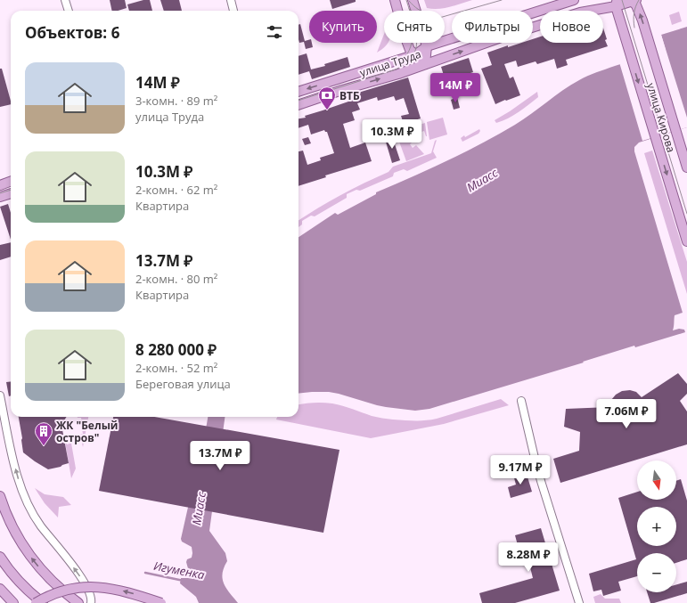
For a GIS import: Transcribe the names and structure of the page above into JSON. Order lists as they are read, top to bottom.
{
  "streets": {
    "main road": ["улица Труда", "улица Кирова"]
  },
  "crossings": [
    ["улица Труда", "улица Кирова"]
  ],
  "water": ["Миасс", "Игуменка"],
  "places": {
    "bank": ["ВТБ"],
    "building": ["ЖК \"Белый остров\""]
  },
  "north": "bottom",
  "page": {
    "chip": [
      "Купить",
      "Снять",
      "Фильтры",
      "Новое"
    ],
    "heading": "Объектов: 6",
    "list": [
      {
        "name": "14M ₽",
        "note": "3-комн. · 89 m² · улица Труда"
      },
      {
        "name": "10.3M ₽",
        "note": "2-комн. · 62 m² · Квартира"
      },
      {
        "name": "13.7M ₽",
        "note": "2-комн. · 80 m² · Квартира"
      },
      {
        "name": "8 280 000 ₽",
        "note": "2-комн. · 52 m² · Береговая улица"
      }
    ],
    "price": [
      "14M ₽",
      "10.3M ₽",
      "7.06M ₽",
      "13.7M ₽",
      "9.17M ₽",
      "8.28M ₽"
    ],
    "map_buttons": ["+", "−"]
  }
}
